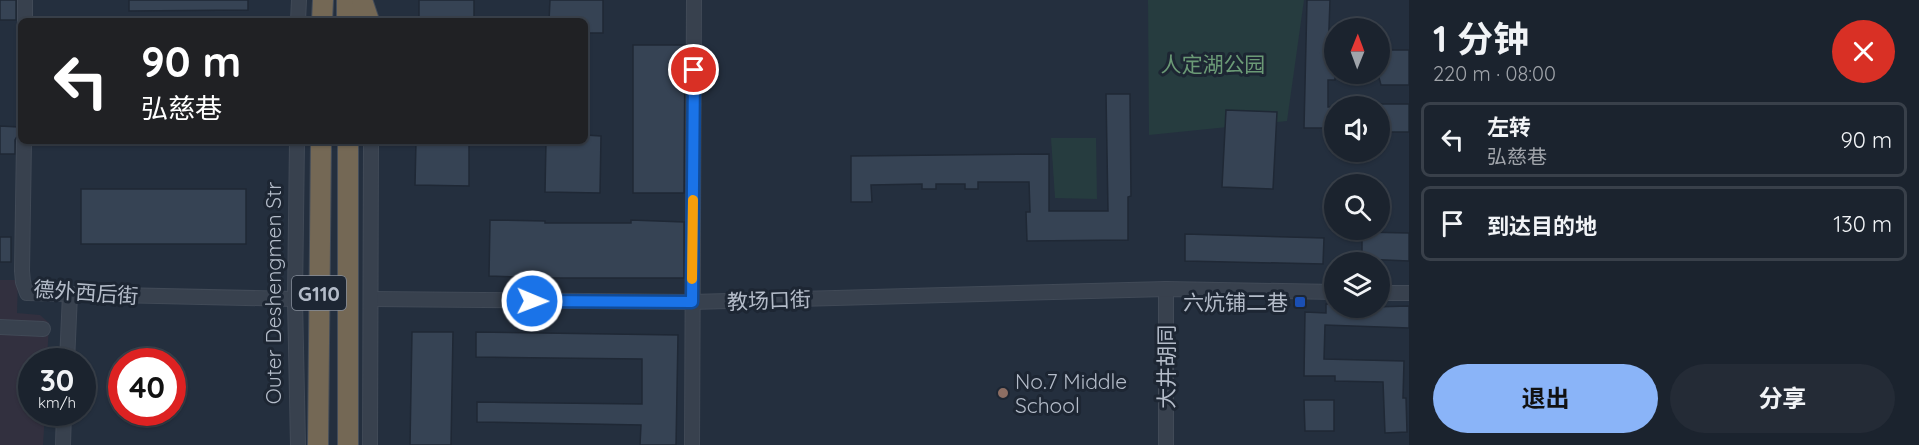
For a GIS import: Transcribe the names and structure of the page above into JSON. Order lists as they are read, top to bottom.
{
  "streets": {
    "highway": ["G110"],
    "street": [
      "德外西后街",
      "Outer Deshengmen Str",
      "教场口街",
      "大井胡同"
    ]
  },
  "crossings": [
    ["德外西后街", "Outer Deshengmen Str"],
    ["教场口街", "大井胡同"]
  ],
  "parks": ["人定湖公园"],
  "places": {
    "transit": ["六炕铺二巷"],
    "other": ["No.7 Middle School"]
  },
  "north": "top",
  "page": {
    "heading": ["1 分钟", "220 m · 08:00"],
    "turn": ["90 m", "弘慈巷"],
    "list": [
      {
        "name": "左转",
        "note": "弘慈巷",
        "value": "90 m"
      },
      {
        "name": "到达目的地",
        "value": "130 m"
      }
    ],
    "speed": "30 km/h",
    "limit": "40",
    "buttons": ["退出", "分享"]
  }
}
